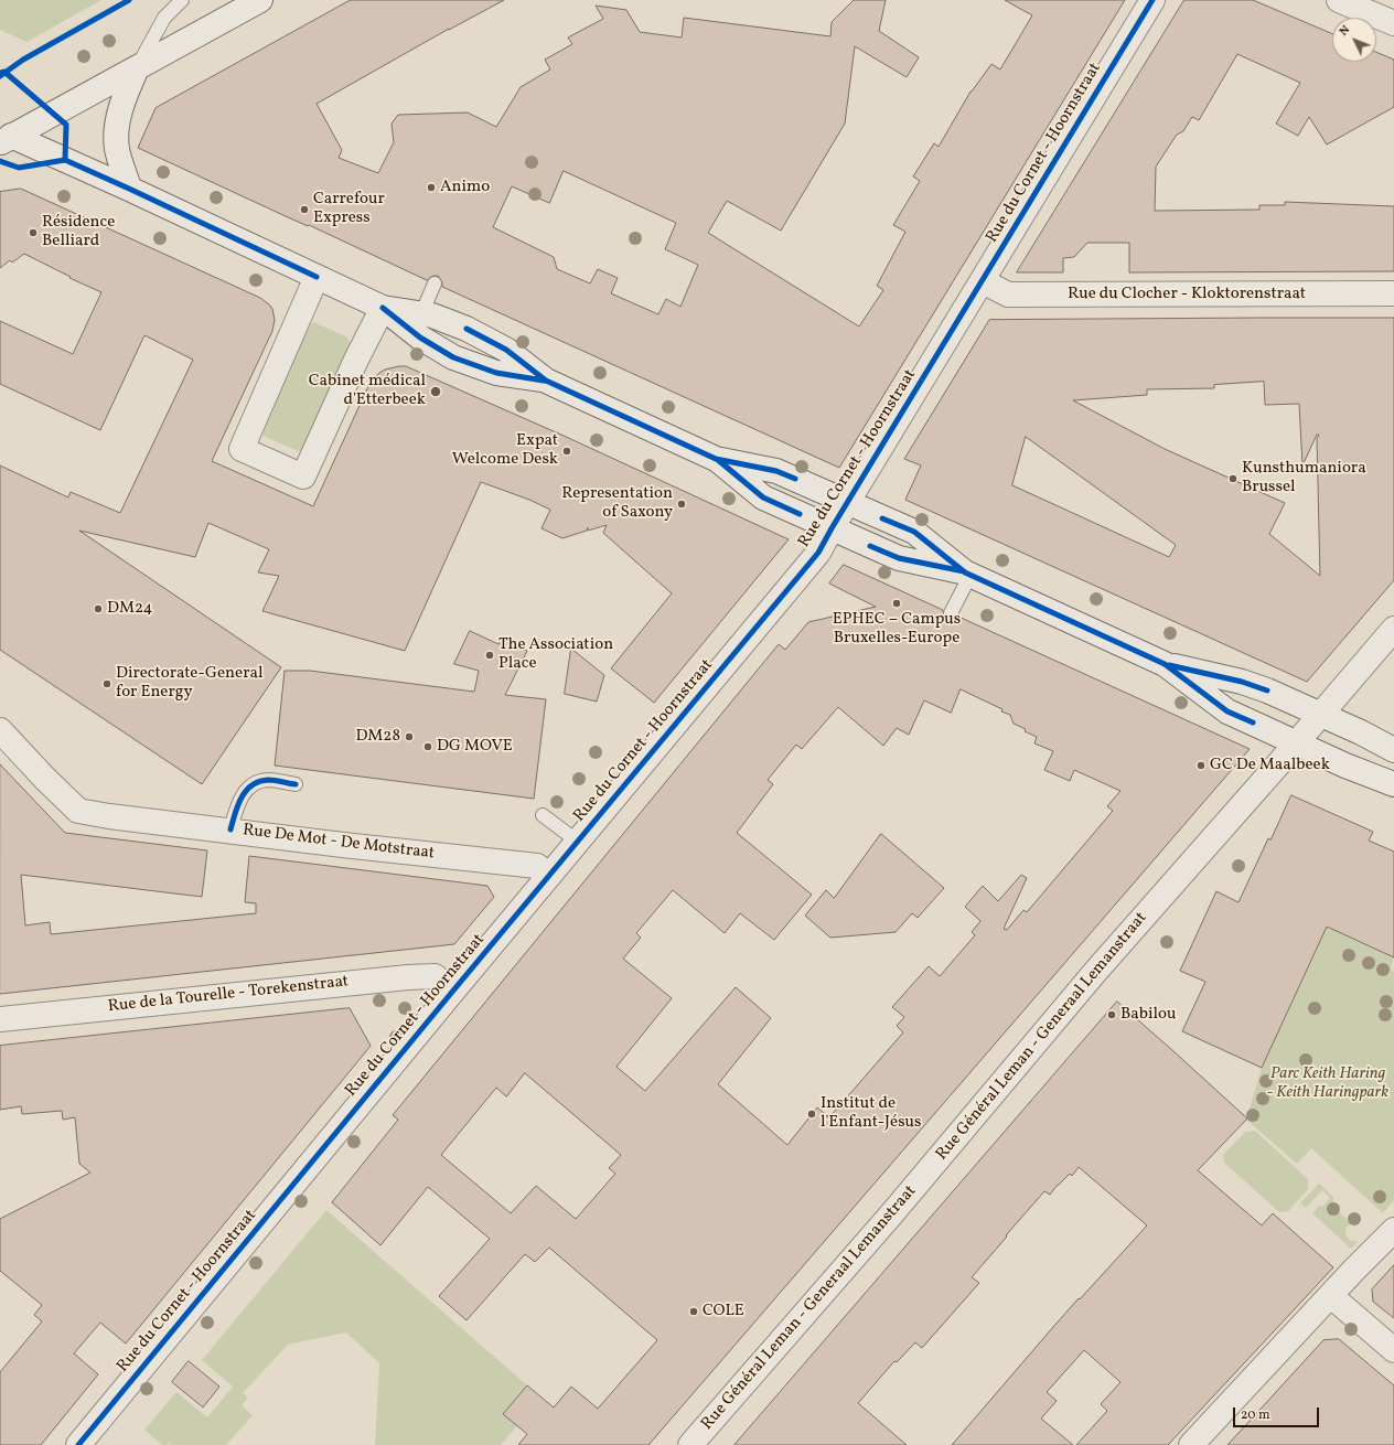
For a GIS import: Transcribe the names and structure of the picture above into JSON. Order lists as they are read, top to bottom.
{
  "streets": {
    "street": [
      "Rue du Cornet - Hoornstraat",
      "Rue du Clocher - Kloktorenstraat",
      "Rue De Mot - De Motstraat",
      "Rue de la Tourelle - Torekenstraat",
      "Rue Général Leman - Generaal Lemanstraat"
    ]
  },
  "crossings": [
    ["Rue du Cornet - Hoornstraat", "Rue du Clocher - Kloktorenstraat"],
    ["Rue du Cornet - Hoornstraat", "Rue De Mot - De Motstraat"],
    ["Rue du Cornet - Hoornstraat", "Rue de la Tourelle - Torekenstraat"]
  ],
  "parks": ["Parc Keith Haring - Keith Haringpark"],
  "places": [
    "Animo",
    "Carrefour Express",
    "Résidence Belliard",
    "Cabinet médical d'Etterbeek",
    "Expat Welcome Desk",
    "Kunsthumaniora Brussel",
    "Representation of Saxony",
    "EPHEC – Campus Bruxelles-Europe",
    "DM24",
    "The Association Place",
    "Directorate-General for Energy",
    "DM28",
    "DG MOVE",
    "GC De Maalbeek",
    "Babilou",
    "Institut de l'Enfant-Jésus",
    "COLE"
  ],
  "scale_bar": "20 m",
  "north": "top left"
}
